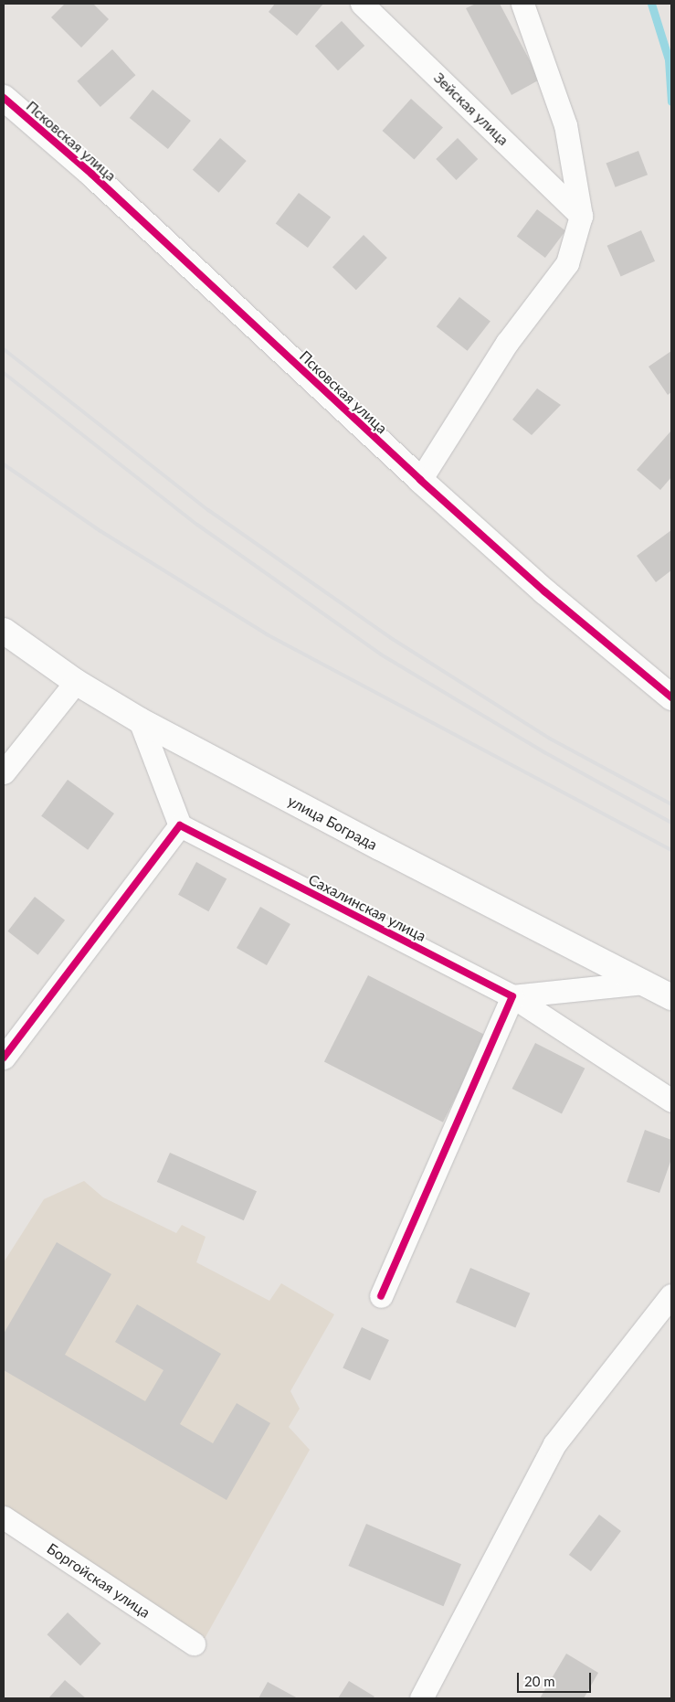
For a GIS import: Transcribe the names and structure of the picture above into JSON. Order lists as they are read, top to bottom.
{
  "streets": {
    "street": [
      "Зейская улица",
      "Псковская улица",
      "улица Бограда",
      "Сахалинская улица",
      "Боргойская улица"
    ]
  },
  "scale_bar": "20 m"
}
